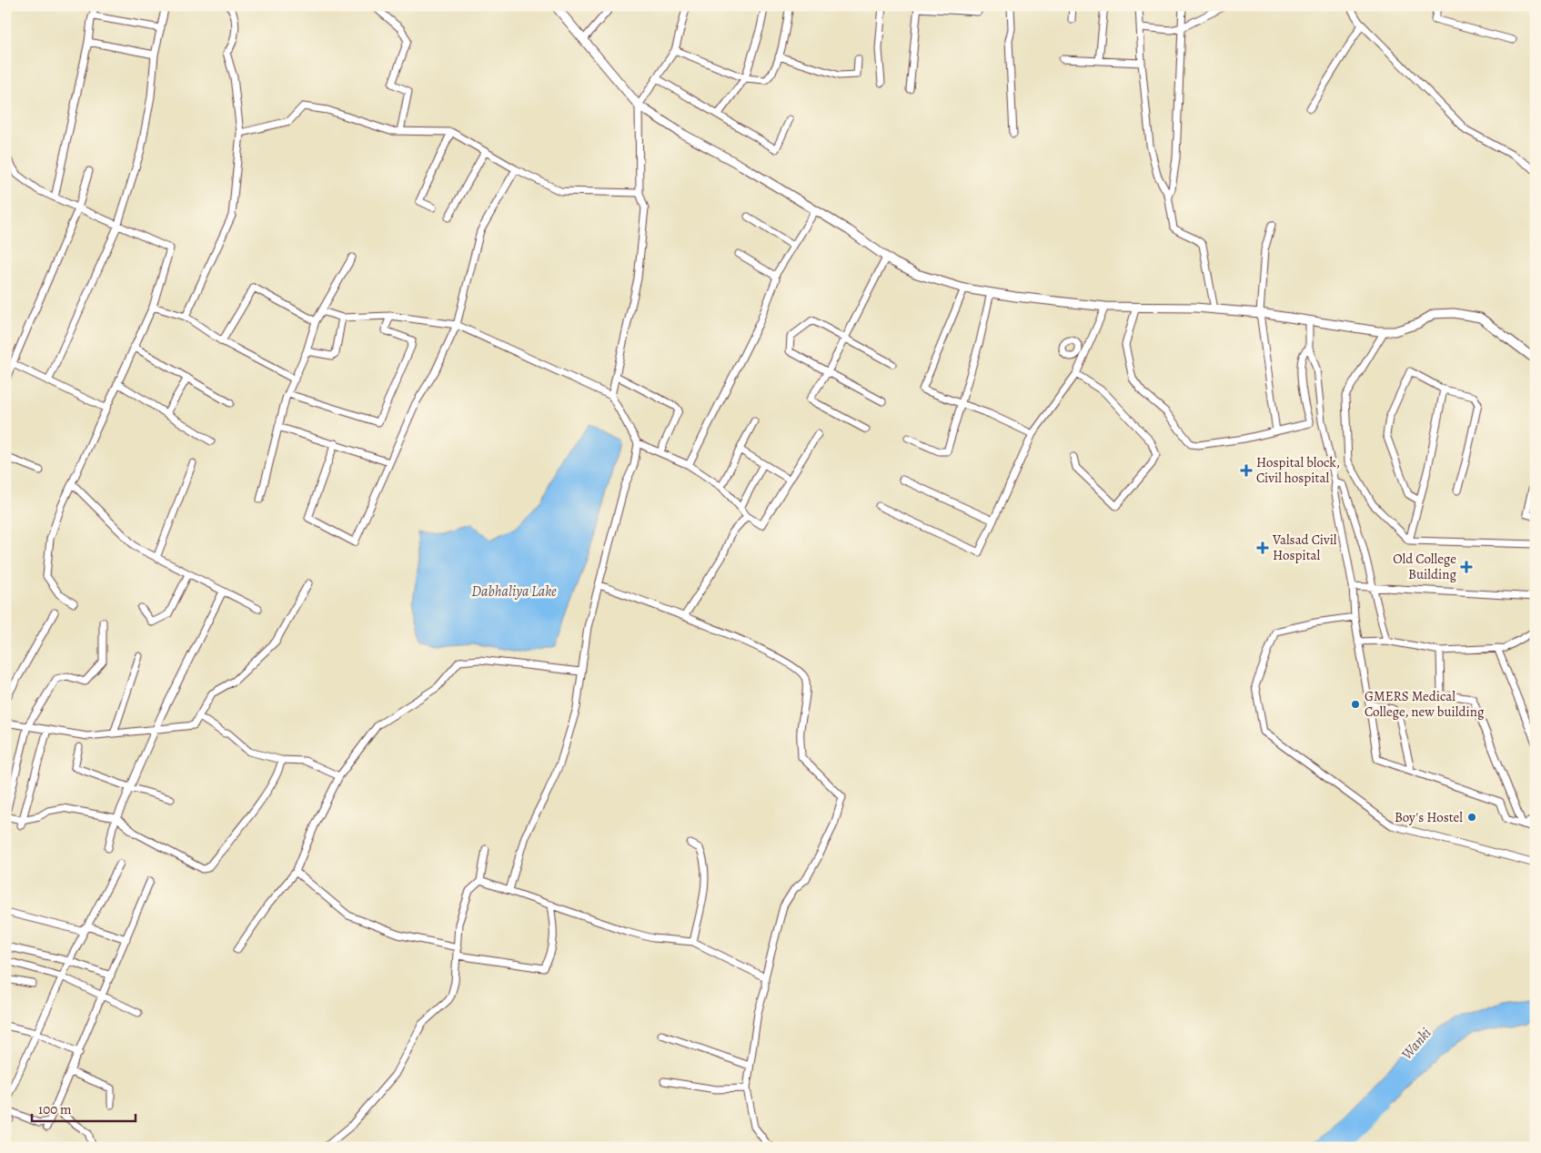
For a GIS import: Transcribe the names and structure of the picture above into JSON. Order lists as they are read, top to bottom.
{
  "water": ["Dabhaliya Lake", "Wanki"],
  "places": {
    "health": ["Hospital block, Civil hospital", "Valsad Civil Hospital", "Old College Building"],
    "other": ["GMERS Medical College, new building", "Boy's Hostel"]
  },
  "scale_bar": "100 m"
}
